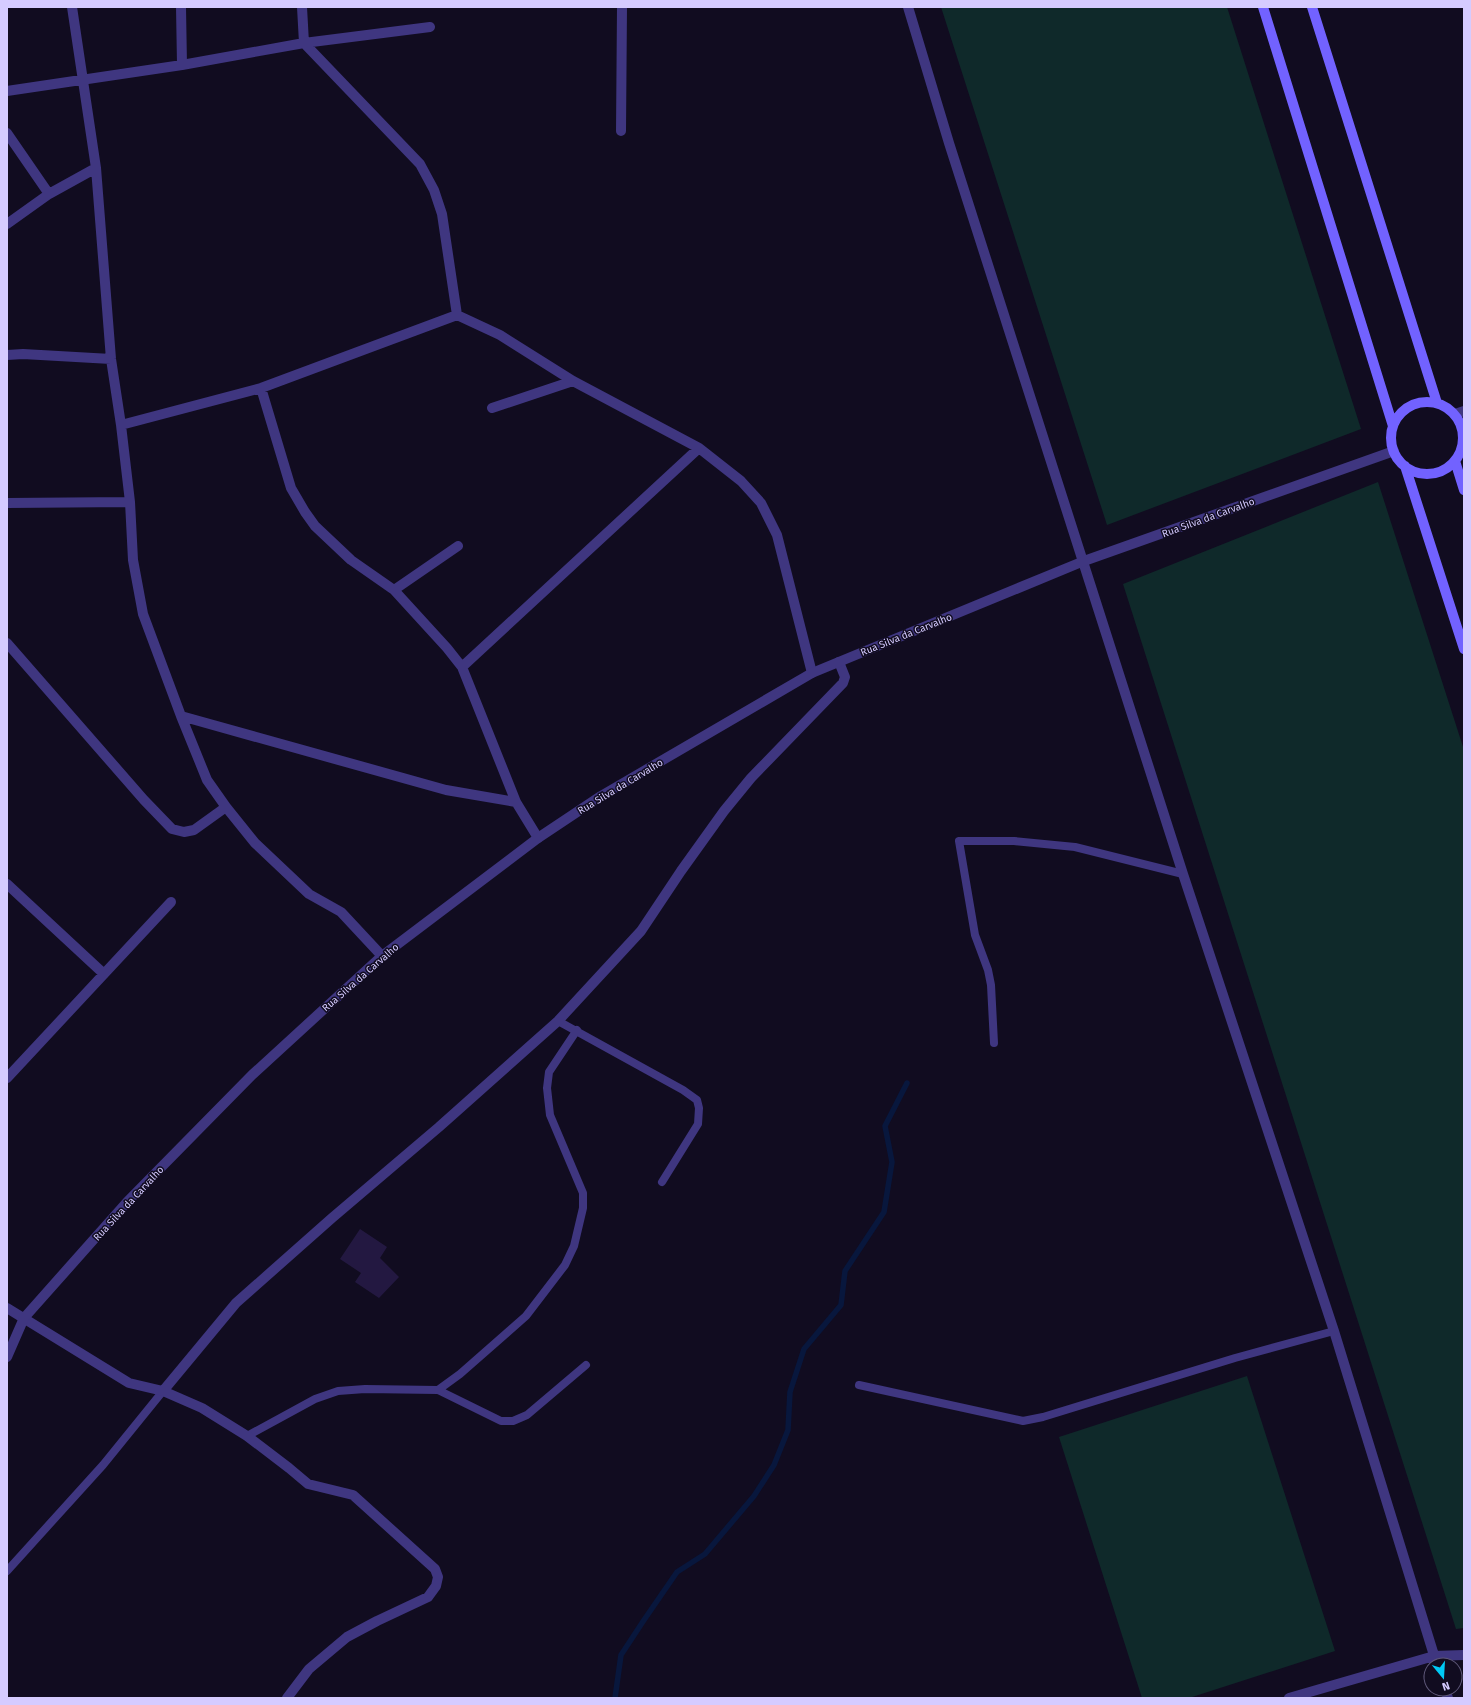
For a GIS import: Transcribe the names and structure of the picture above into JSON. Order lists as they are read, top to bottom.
{
  "streets": {
    "street": ["Rua Silva da Carvalho"]
  },
  "north": "bottom"
}
